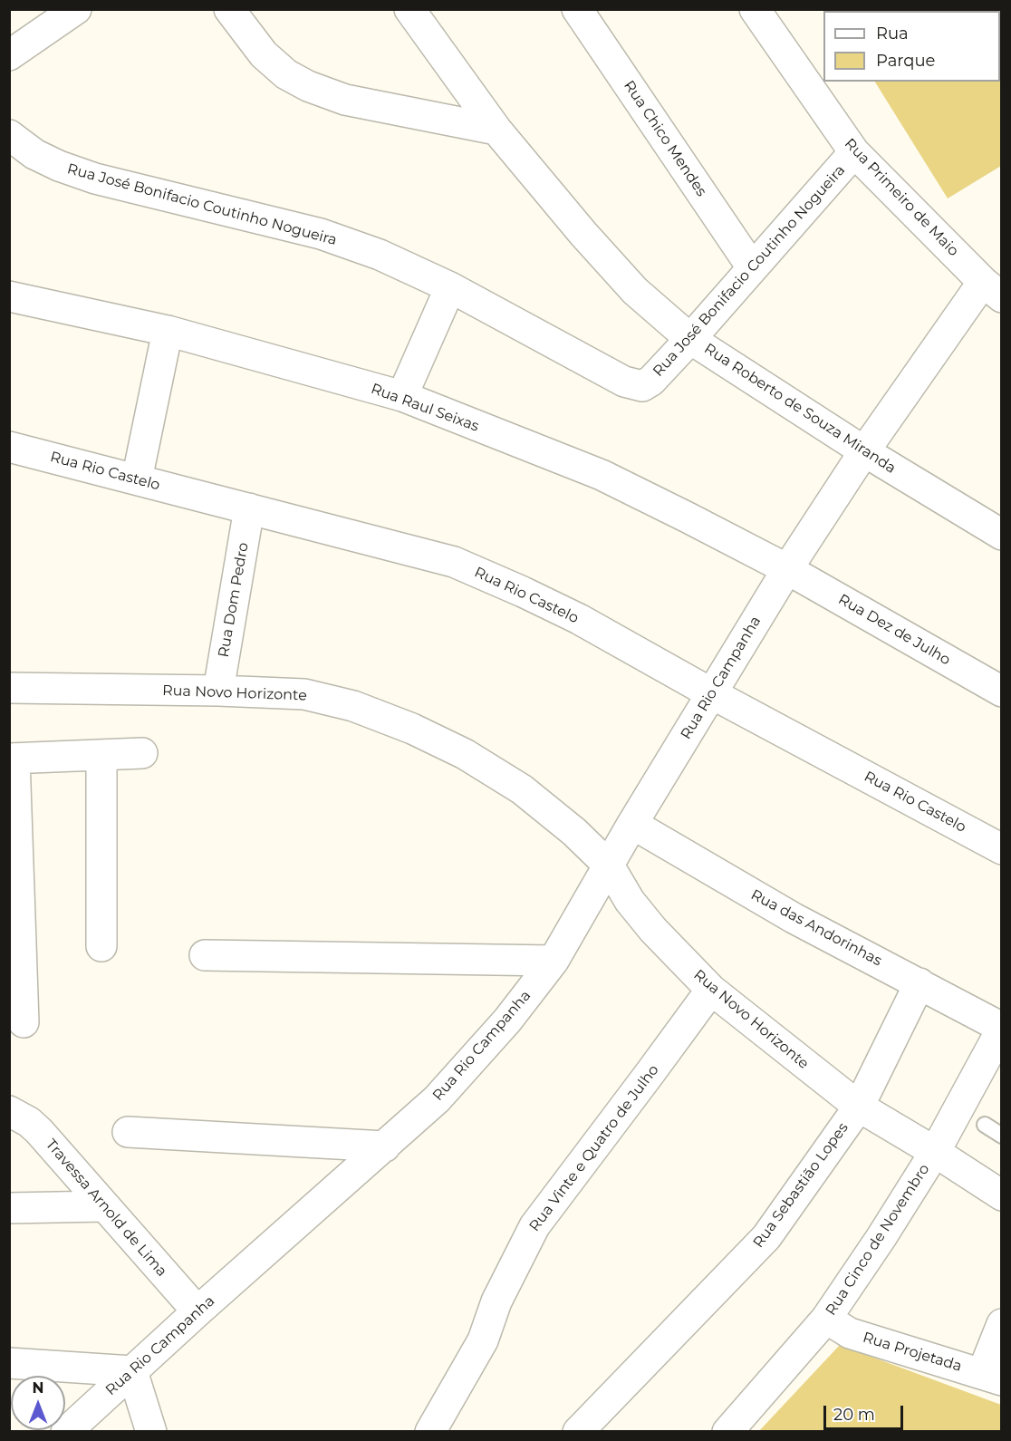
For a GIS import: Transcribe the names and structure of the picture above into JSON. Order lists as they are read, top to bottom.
{
  "streets": {
    "street": [
      "Rua Chico Mendes",
      "Rua Primeiro de Maio",
      "Rua José Bonifacio Coutinho Nogueira",
      "Rua Raul Seixas",
      "Rua Roberto de Souza Miranda",
      "Rua Rio Castelo",
      "Rua Dom Pedro",
      "Rua Dez de Julho",
      "Rua Rio Campanha",
      "Rua Novo Horizonte",
      "Rua das Andorinhas",
      "Rua Vinte e Quatro de Julho",
      "Rua Sebastião Lopes",
      "Travessa Arnold de Lima",
      "Rua Cinco de Novembro",
      "Rua Projetada"
    ]
  },
  "crossings": [
    ["Rua Chico Mendes", "Rua José Bonifacio Coutinho Nogueira"],
    ["Rua Primeiro de Maio", "Rua José Bonifacio Coutinho Nogueira"],
    ["Rua Primeiro de Maio", "Rua Rio Campanha"],
    ["Rua José Bonifacio Coutinho Nogueira", "Rua Roberto de Souza Miranda"],
    ["Rua Raul Seixas", "Rua Dez de Julho"],
    ["Rua Raul Seixas", "Rua Rio Campanha"],
    ["Rua Roberto de Souza Miranda", "Rua Rio Campanha"],
    ["Rua Rio Castelo", "Rua Dom Pedro"],
    ["Rua Rio Castelo", "Rua Rio Campanha"],
    ["Rua Dom Pedro", "Rua Novo Horizonte"],
    ["Rua Dez de Julho", "Rua Rio Campanha"],
    ["Rua Rio Campanha", "Rua Novo Horizonte"],
    ["Rua Rio Campanha", "Rua das Andorinhas"],
    ["Rua Rio Campanha", "Travessa Arnold de Lima"],
    ["Rua Novo Horizonte", "Rua Vinte e Quatro de Julho"],
    ["Rua Novo Horizonte", "Rua Sebastião Lopes"],
    ["Rua Novo Horizonte", "Rua Cinco de Novembro"],
    ["Rua das Andorinhas", "Rua Sebastião Lopes"],
    ["Rua das Andorinhas", "Rua Cinco de Novembro"],
    ["Rua Cinco de Novembro", "Rua Projetada"]
  ],
  "legend": ["Rua", "Parque"],
  "scale_bar": "20 m",
  "north": "top"
}
